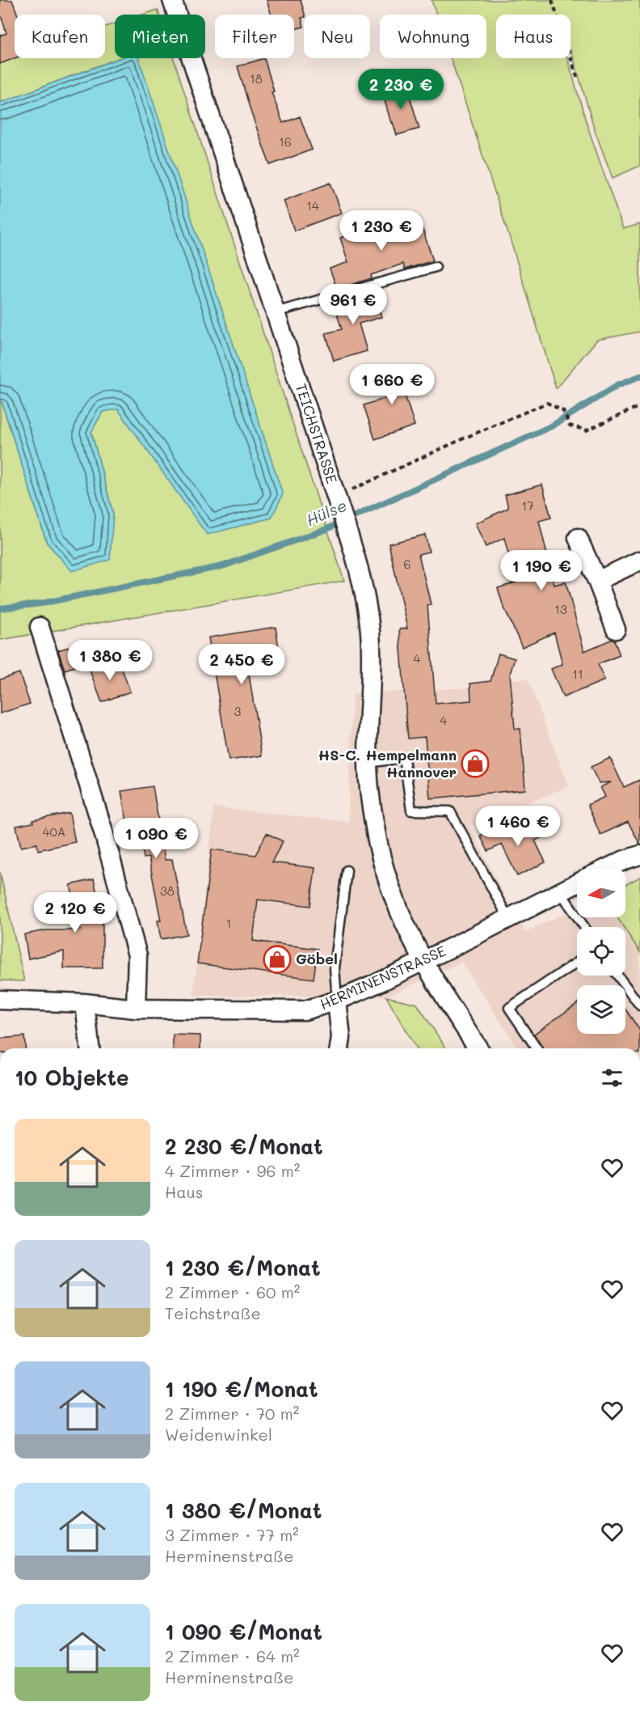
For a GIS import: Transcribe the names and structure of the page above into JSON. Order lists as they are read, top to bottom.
{
  "streets": {
    "street": ["TEICHSTRASSE", "HERMINENSTRASSE"]
  },
  "crossings": [
    ["TEICHSTRASSE", "HERMINENSTRASSE"]
  ],
  "water": ["Hülse"],
  "places": {
    "shop": ["HS-C. Hempelmann Hannover", "Göbel"]
  },
  "house_numbers": [
    "18",
    "16",
    "14",
    "17",
    "6",
    "13",
    "4",
    "11",
    "3",
    "4",
    "40A",
    "38",
    "1"
  ],
  "north": "left",
  "page": {
    "chip": [
      "Kaufen",
      "Mieten",
      "Filter",
      "Neu",
      "Wohnung",
      "Haus"
    ],
    "price": [
      "2 230 €",
      "1 230 €",
      "961 €",
      "1 660 €",
      "1 190 €",
      "1 380 €",
      "2 450 €",
      "1 460 €",
      "1 090 €",
      "2 120 €"
    ],
    "heading": "10 Objekte",
    "list": [
      {
        "name": "2 230 €/Monat",
        "note": "4 Zimmer · 96 m² · Haus"
      },
      {
        "name": "1 230 €/Monat",
        "note": "2 Zimmer · 60 m² · Teichstraße"
      },
      {
        "name": "1 190 €/Monat",
        "note": "2 Zimmer · 70 m² · Weidenwinkel"
      },
      {
        "name": "1 380 €/Monat",
        "note": "3 Zimmer · 77 m² · Herminenstraße"
      },
      {
        "name": "1 090 €/Monat",
        "note": "2 Zimmer · 64 m² · Herminenstraße"
      }
    ]
  }
}
